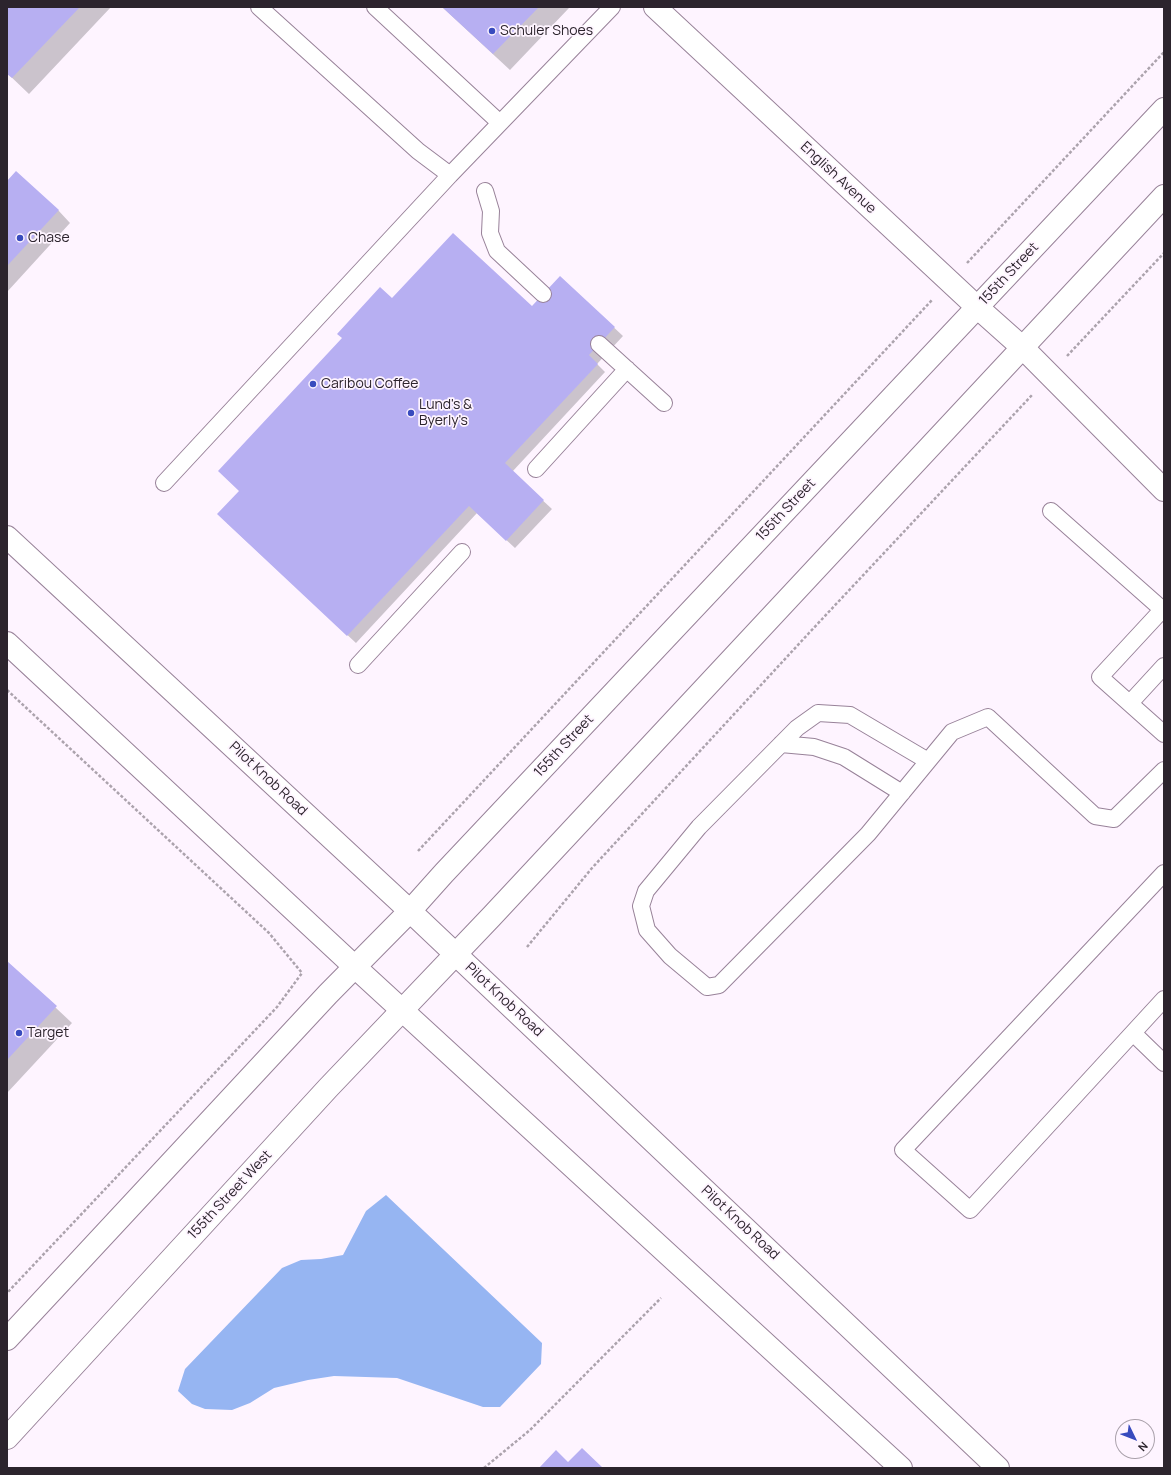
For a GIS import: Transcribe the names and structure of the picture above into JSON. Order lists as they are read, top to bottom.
{
  "streets": {
    "street": [
      "English Avenue",
      "155th Street",
      "Pilot Knob Road",
      "155th Street West"
    ]
  },
  "crossings": [
    ["English Avenue", "155th Street"],
    ["155th Street", "Pilot Knob Road"],
    ["Pilot Knob Road", "155th Street West"]
  ],
  "places": [
    "Schuler Shoes",
    "Chase",
    "Caribou Coffee",
    "Lund's & Byerly's",
    "Target"
  ],
  "north": "bottom right"
}
